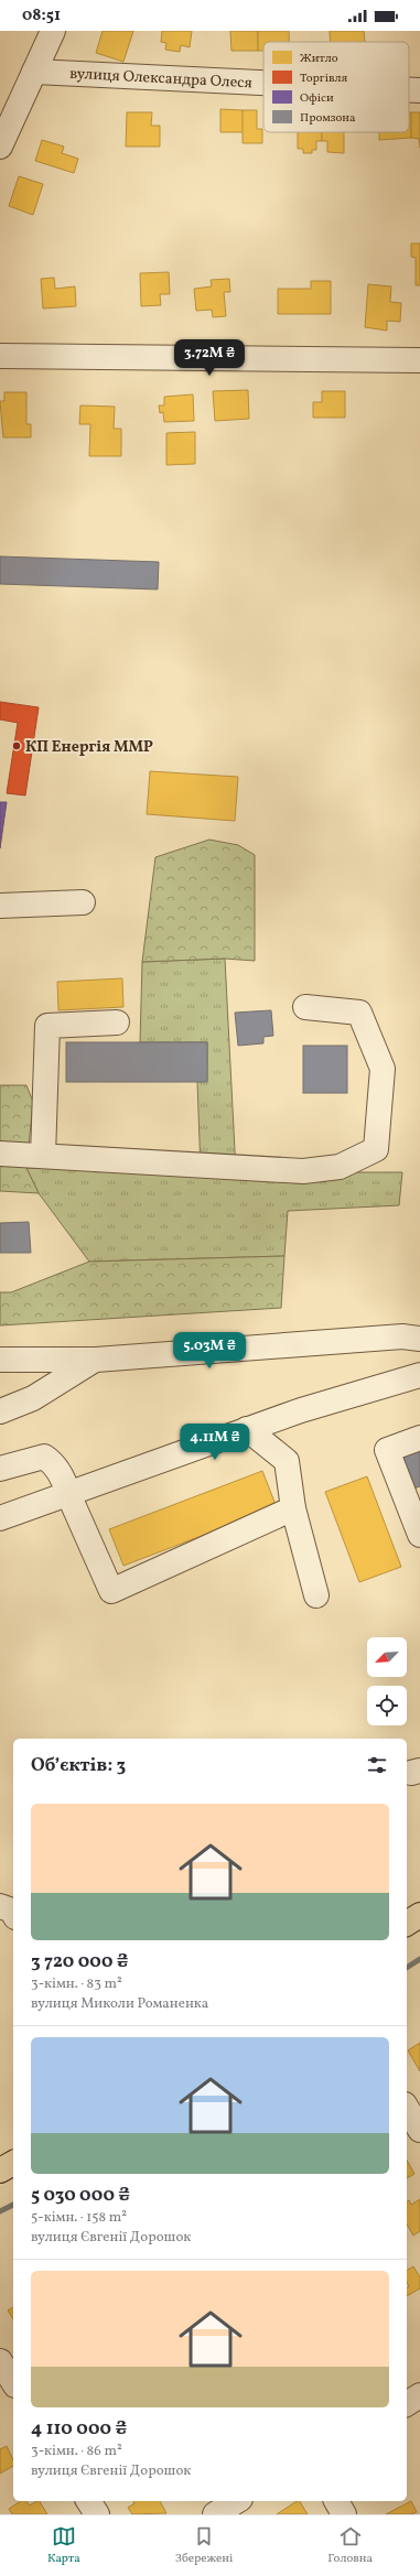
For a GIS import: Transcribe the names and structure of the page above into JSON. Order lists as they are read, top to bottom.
{
  "streets": {
    "street": ["вулиця Олександра Олеся"]
  },
  "places": ["КП Енергія ММР"],
  "legend": [
    "Житло",
    "Торгівля",
    "Офіси",
    "Промзона"
  ],
  "north": "bottom left",
  "page": {
    "status": "08:51",
    "price": ["3.72M ₴", "5.03M ₴", "4.11M ₴"],
    "heading": "Об’єктів: 3",
    "list": [
      {
        "name": "3 720 000 ₴",
        "note": "3-кімн. · 83 m² · вулиця Миколи Романенка"
      },
      {
        "name": "5 030 000 ₴",
        "note": "5-кімн. · 158 m² · вулиця Євгенії Дорошок"
      },
      {
        "name": "4 110 000 ₴",
        "note": "3-кімн. · 86 m² · вулиця Євгенії Дорошок"
      }
    ],
    "tabs": ["Карта", "Збережені", "Головна"]
  }
}
